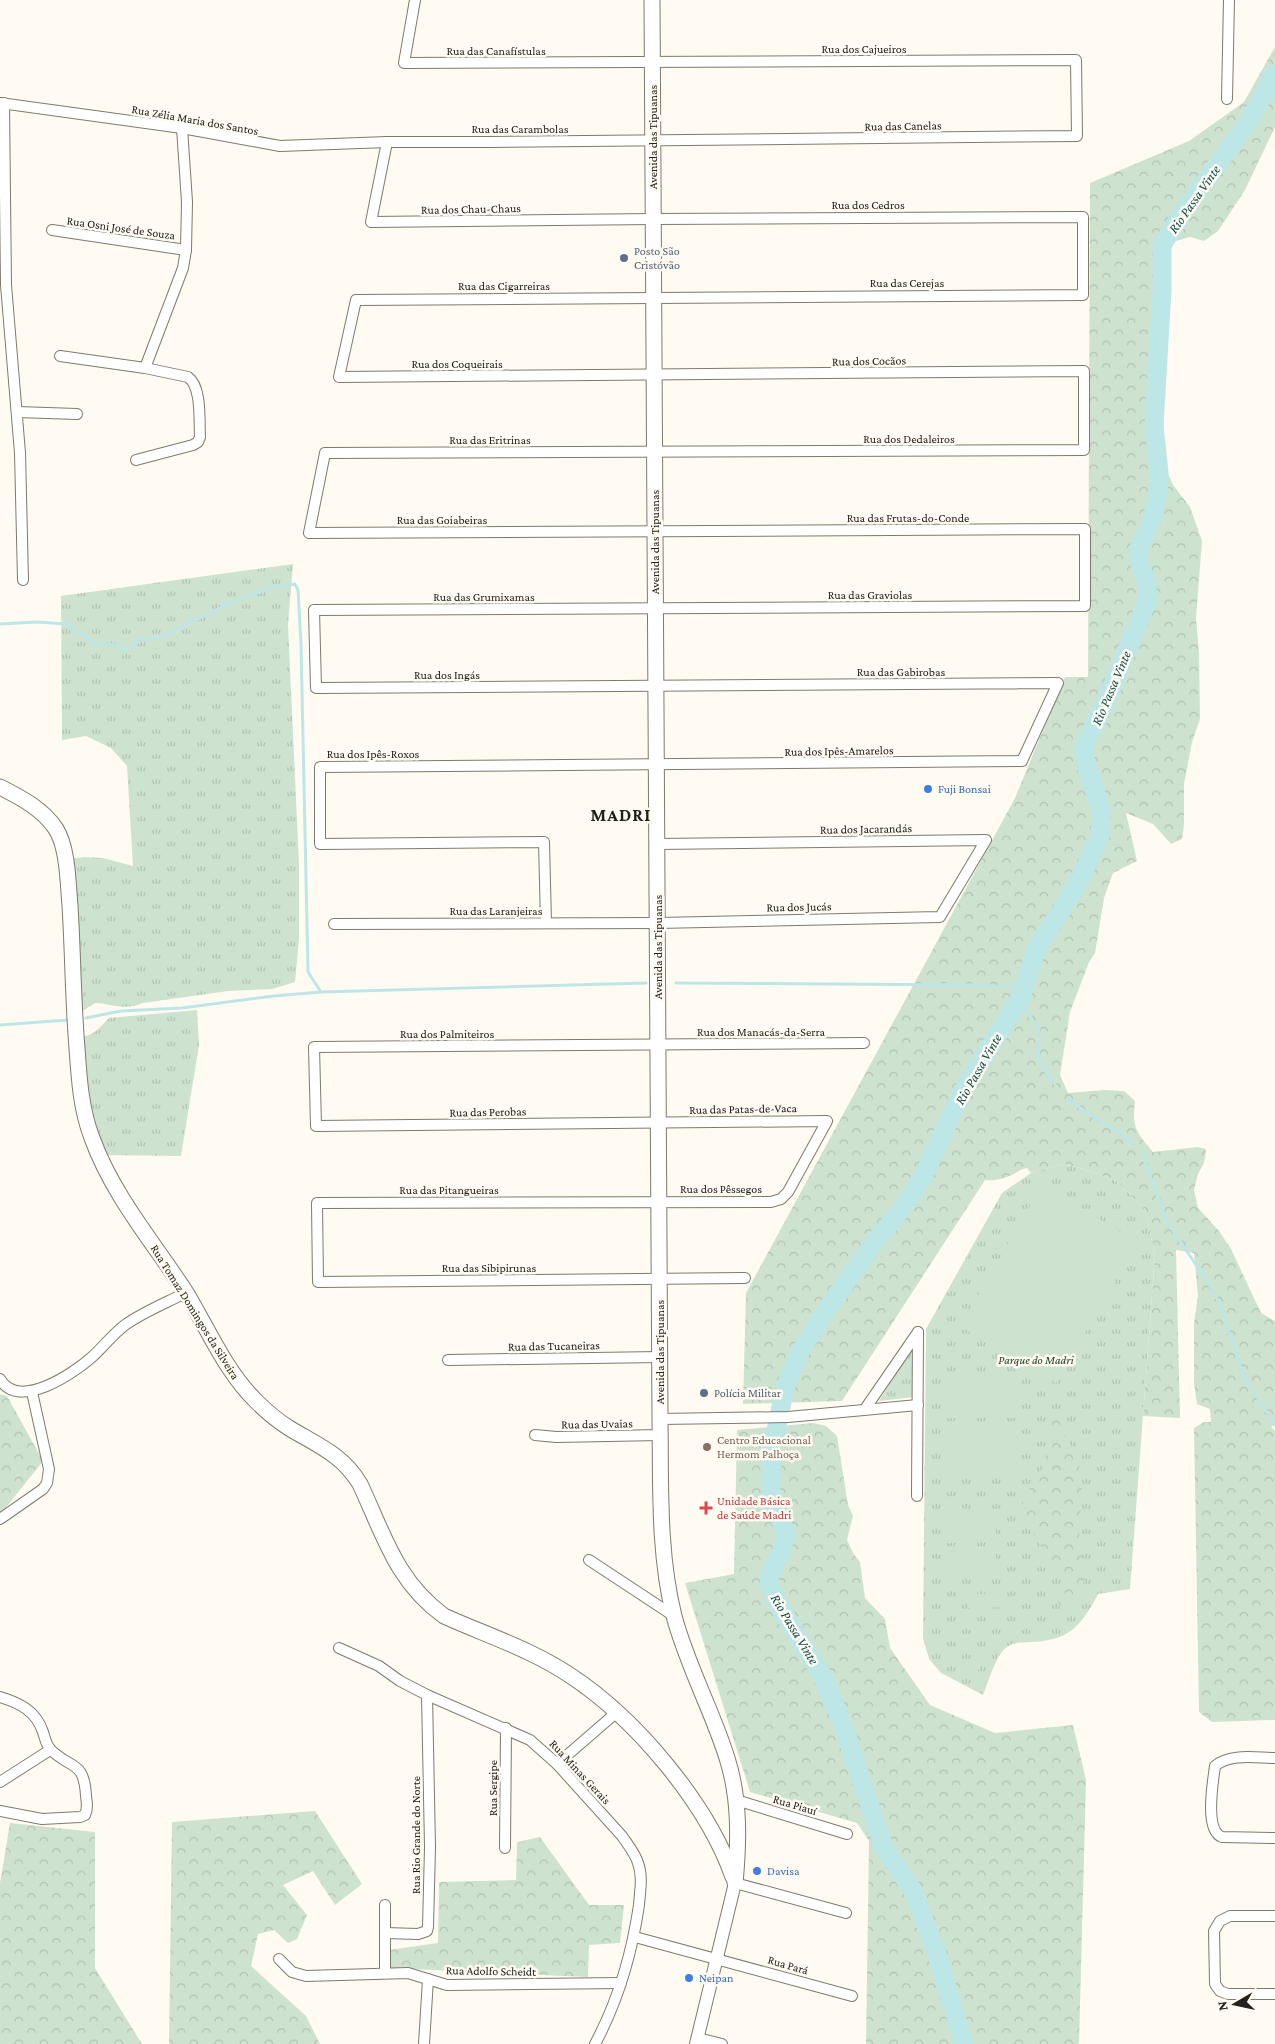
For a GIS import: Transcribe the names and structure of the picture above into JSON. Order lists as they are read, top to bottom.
{
  "streets": {
    "main road": ["Avenida das Tipuanas", "Rua Tomaz Domingos da Silveira"],
    "street": [
      "Rua dos Cajueiros",
      "Rua das Canafístulas",
      "Rua Zélia Maria dos Santos",
      "Rua das Canelas",
      "Rua das Carambolas",
      "Rua dos Cedros",
      "Rua dos Chau-Chaus",
      "Rua Osni José de Souza",
      "Rua das Cerejas",
      "Rua das Cigarreiras",
      "Rua dos Cocãos",
      "Rua dos Coqueirais",
      "Rua dos Dedaleiros",
      "Rua das Eritrinas",
      "Rua das Frutas-do-Conde",
      "Rua das Goiabeiras",
      "Rua das Graviolas",
      "Rua das Grumixamas",
      "Rua das Gabirobas",
      "Rua dos Ingás",
      "Rua dos Ipês-Amarelos",
      "Rua dos Ipês-Roxos",
      "Rua dos Jacarandás",
      "Rua dos Jucás",
      "Rua das Laranjeiras",
      "Rua dos Manacás-da-Serra",
      "Rua dos Palmiteiros",
      "Rua das Patas-de-Vaca",
      "Rua das Perobas",
      "Rua dos Pêssegos",
      "Rua das Pitangueiras",
      "Rua das Sibipirunas",
      "Rua das Tucaneiras",
      "Rua das Uvaias",
      "Rua Minas Gerais",
      "Rua Sergipe",
      "Rua Piauí",
      "Rua Rio Grande do Norte",
      "Rua Pará",
      "Rua Adolfo Scheidt"
    ]
  },
  "crossings": [
    ["Rua dos Cajueiros", "Rua das Canafístulas"],
    ["Rua dos Cajueiros", "Rua das Canelas"],
    ["Rua dos Cajueiros", "Avenida das Tipuanas"],
    ["Rua das Canafístulas", "Avenida das Tipuanas"],
    ["Rua Zélia Maria dos Santos", "Rua das Carambolas"],
    ["Rua Zélia Maria dos Santos", "Rua dos Chau-Chaus"],
    ["Rua das Canelas", "Rua das Carambolas"],
    ["Rua das Canelas", "Avenida das Tipuanas"],
    ["Rua das Carambolas", "Avenida das Tipuanas"],
    ["Rua das Carambolas", "Rua dos Chau-Chaus"],
    ["Avenida das Tipuanas", "Rua dos Cedros"],
    ["Avenida das Tipuanas", "Rua dos Chau-Chaus"],
    ["Avenida das Tipuanas", "Rua das Cerejas"],
    ["Avenida das Tipuanas", "Rua das Cigarreiras"],
    ["Avenida das Tipuanas", "Rua dos Cocãos"],
    ["Avenida das Tipuanas", "Rua dos Coqueirais"],
    ["Avenida das Tipuanas", "Rua dos Dedaleiros"],
    ["Avenida das Tipuanas", "Rua das Eritrinas"],
    ["Avenida das Tipuanas", "Rua das Frutas-do-Conde"],
    ["Avenida das Tipuanas", "Rua das Goiabeiras"],
    ["Avenida das Tipuanas", "Rua das Graviolas"],
    ["Avenida das Tipuanas", "Rua das Grumixamas"],
    ["Avenida das Tipuanas", "Rua das Gabirobas"],
    ["Avenida das Tipuanas", "Rua dos Ingás"],
    ["Avenida das Tipuanas", "Rua dos Ipês-Amarelos"],
    ["Avenida das Tipuanas", "Rua dos Ipês-Roxos"],
    ["Avenida das Tipuanas", "Rua dos Jacarandás"],
    ["Avenida das Tipuanas", "Rua dos Jucás"],
    ["Avenida das Tipuanas", "Rua das Laranjeiras"],
    ["Avenida das Tipuanas", "Rua dos Manacás-da-Serra"],
    ["Avenida das Tipuanas", "Rua dos Palmiteiros"],
    ["Avenida das Tipuanas", "Rua das Patas-de-Vaca"],
    ["Avenida das Tipuanas", "Rua das Perobas"],
    ["Avenida das Tipuanas", "Rua dos Pêssegos"],
    ["Avenida das Tipuanas", "Rua das Pitangueiras"],
    ["Avenida das Tipuanas", "Rua das Sibipirunas"],
    ["Avenida das Tipuanas", "Rua Tomaz Domingos da Silveira"],
    ["Avenida das Tipuanas", "Rua das Tucaneiras"],
    ["Avenida das Tipuanas", "Rua das Uvaias"],
    ["Avenida das Tipuanas", "Rua Piauí"],
    ["Rua dos Cedros", "Rua dos Chau-Chaus"],
    ["Rua dos Cedros", "Rua das Cerejas"],
    ["Rua das Cerejas", "Rua das Cigarreiras"],
    ["Rua das Cigarreiras", "Rua dos Coqueirais"],
    ["Rua dos Cocãos", "Rua dos Coqueirais"],
    ["Rua dos Cocãos", "Rua dos Dedaleiros"],
    ["Rua dos Dedaleiros", "Rua das Eritrinas"],
    ["Rua das Eritrinas", "Rua das Goiabeiras"],
    ["Rua das Frutas-do-Conde", "Rua das Goiabeiras"],
    ["Rua das Frutas-do-Conde", "Rua das Graviolas"],
    ["Rua das Graviolas", "Rua das Grumixamas"],
    ["Rua das Grumixamas", "Rua dos Ingás"],
    ["Rua das Gabirobas", "Rua dos Ingás"],
    ["Rua das Gabirobas", "Rua dos Ipês-Amarelos"],
    ["Rua dos Ipês-Amarelos", "Rua dos Ipês-Roxos"],
    ["Rua dos Ipês-Roxos", "Rua das Laranjeiras"],
    ["Rua dos Jacarandás", "Rua dos Jucás"],
    ["Rua dos Jucás", "Rua das Laranjeiras"],
    ["Rua dos Manacás-da-Serra", "Rua dos Palmiteiros"],
    ["Rua dos Palmiteiros", "Rua das Perobas"],
    ["Rua das Patas-de-Vaca", "Rua das Perobas"],
    ["Rua das Patas-de-Vaca", "Rua dos Pêssegos"],
    ["Rua dos Pêssegos", "Rua das Pitangueiras"],
    ["Rua das Pitangueiras", "Rua das Sibipirunas"],
    ["Rua Minas Gerais", "Rua Sergipe"],
    ["Rua Minas Gerais", "Rua Rio Grande do Norte"],
    ["Rua Minas Gerais", "Rua Pará"],
    ["Rua Minas Gerais", "Rua Adolfo Scheidt"]
  ],
  "districts": ["MADRI"],
  "water": ["Rio Passa Vinte"],
  "parks": ["Parque do Madri"],
  "places": {
    "other": [
      "Posto São Cristóvão",
      "Fuji Bonsai",
      "Polícia Militar",
      "Centro Educacional Hermom Palhoça",
      "Davisa",
      "Neipan"
    ],
    "health": ["Unidade Básica de Saúde Madri"]
  },
  "north": "left"
}
